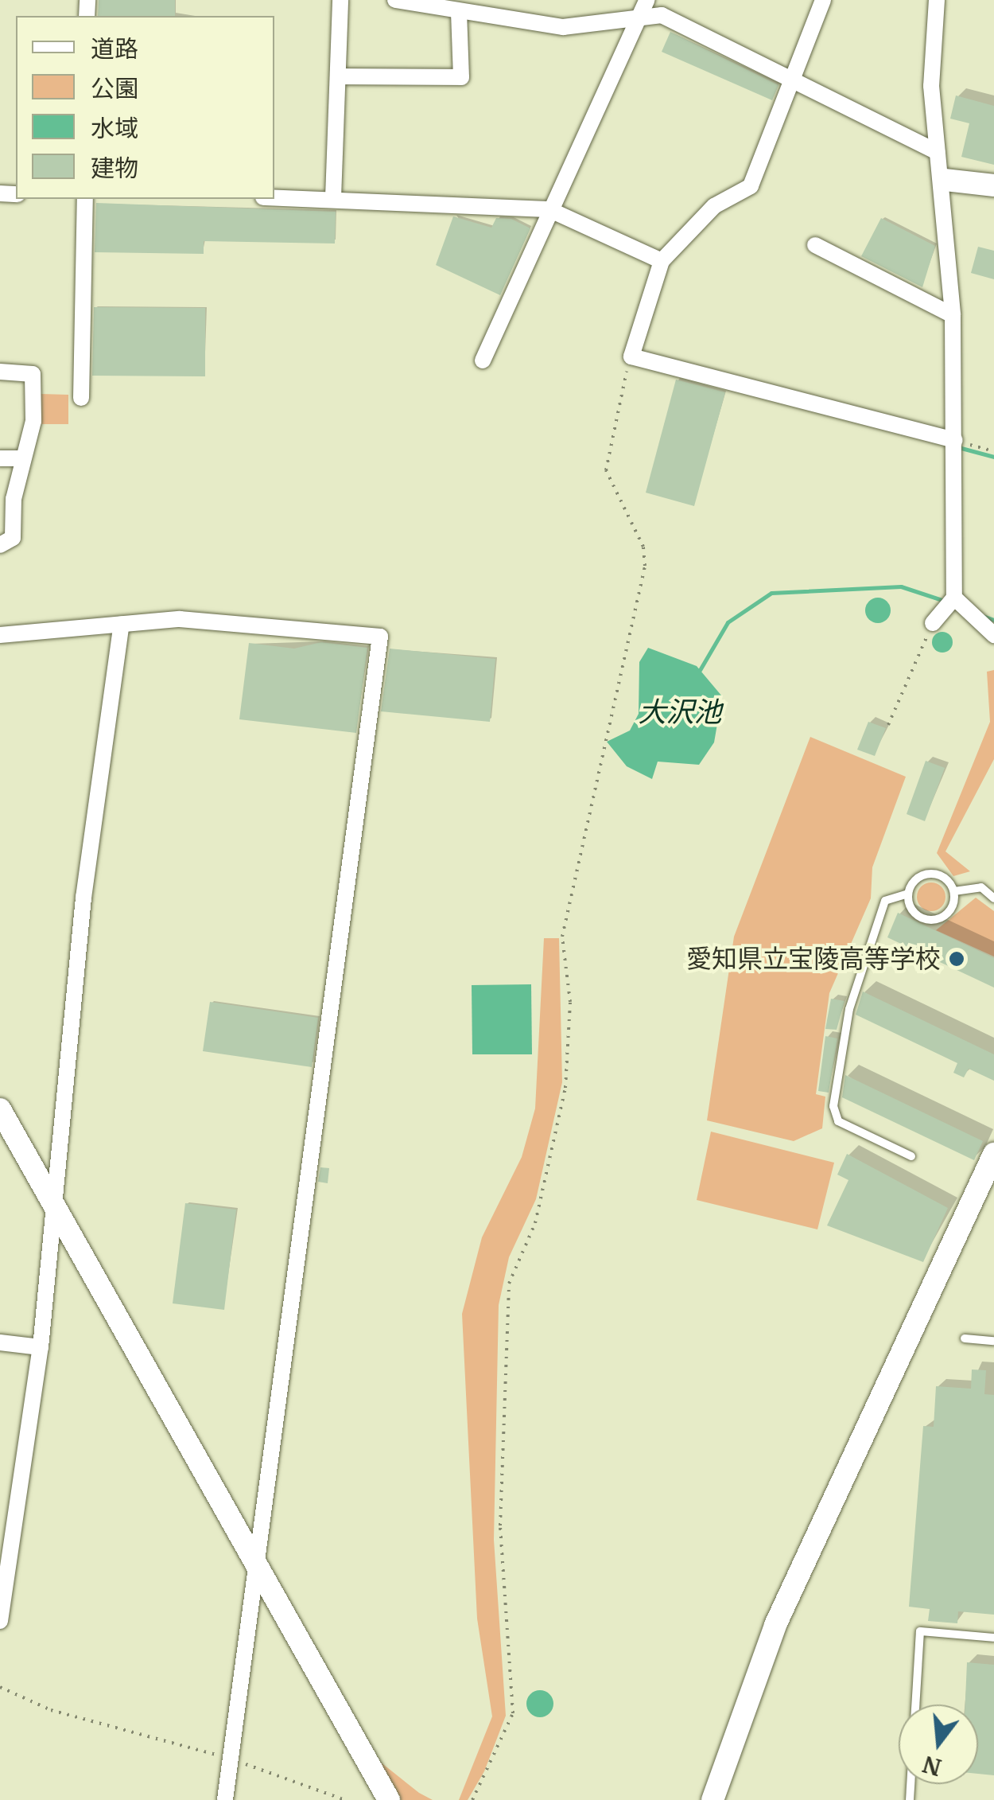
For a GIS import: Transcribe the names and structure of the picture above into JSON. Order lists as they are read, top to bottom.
{
  "water": ["大沢池"],
  "places": ["愛知県立宝陵高等学校"],
  "legend": [
    "道路",
    "公園",
    "水域",
    "建物"
  ],
  "north": "bottom"
}
